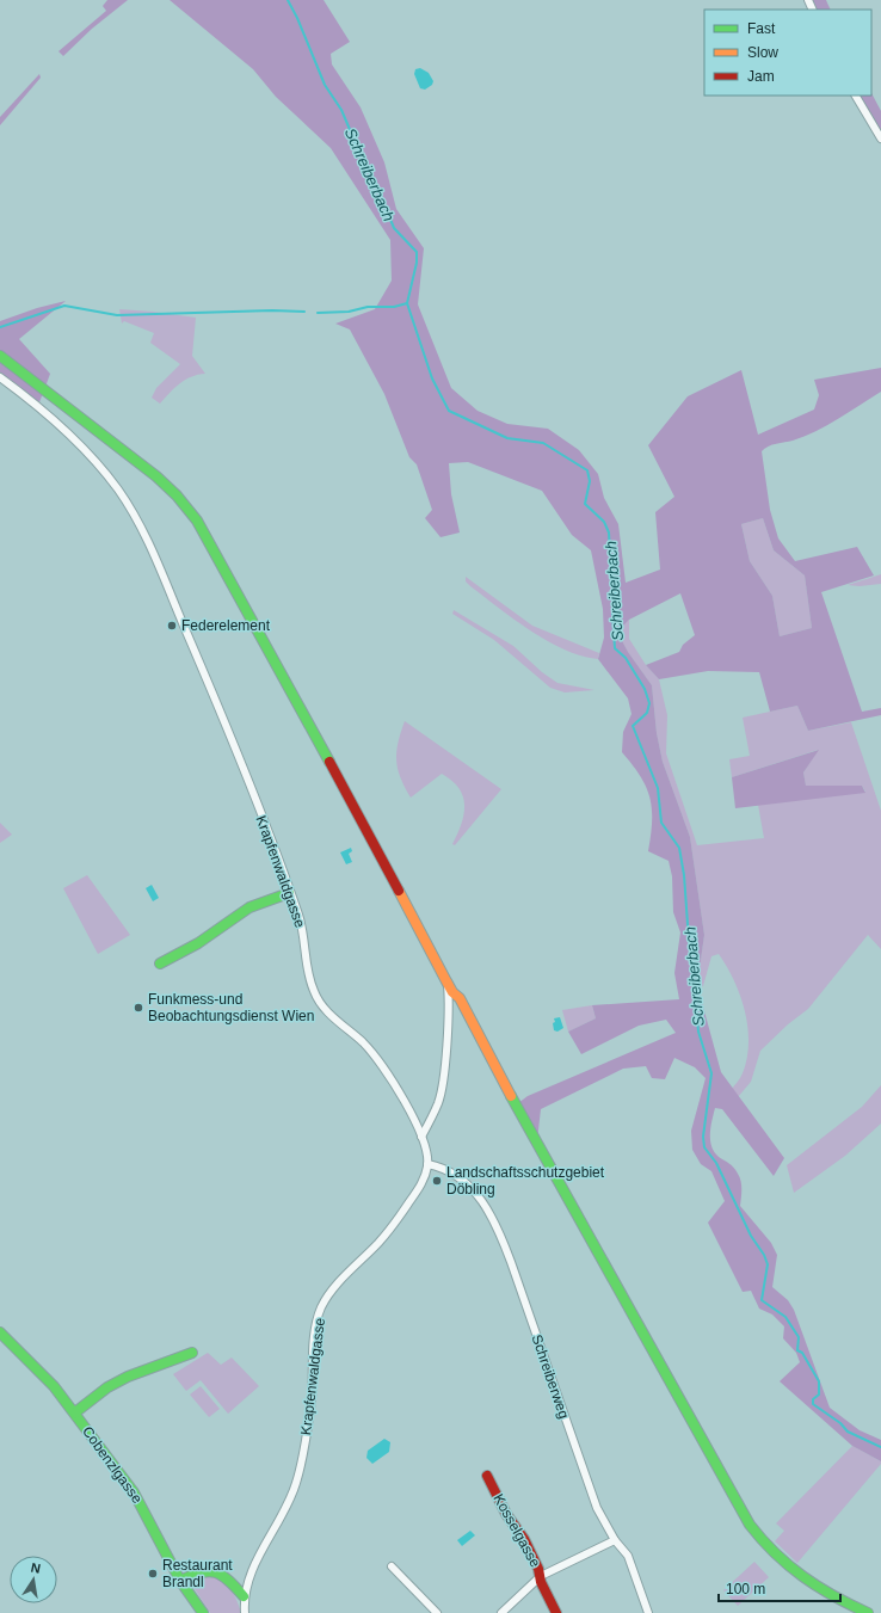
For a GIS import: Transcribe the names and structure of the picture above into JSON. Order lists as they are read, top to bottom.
{
  "streets": {
    "street": [
      "Krapfenwaldgasse",
      "Schreiberweg",
      "Cobenzlgasse",
      "Kosselgasse"
    ]
  },
  "crossings": [
    ["Krapfenwaldgasse", "Schreiberweg"]
  ],
  "water": ["Schreiberbach"],
  "places": [
    "Federelement",
    "Funkmess-und Beobachtungsdienst Wien",
    "Landschaftsschutzgebiet Döbling",
    "Restaurant Brandl"
  ],
  "legend": ["Fast", "Slow", "Jam"],
  "scale_bar": "100 m",
  "north": "top"
}
